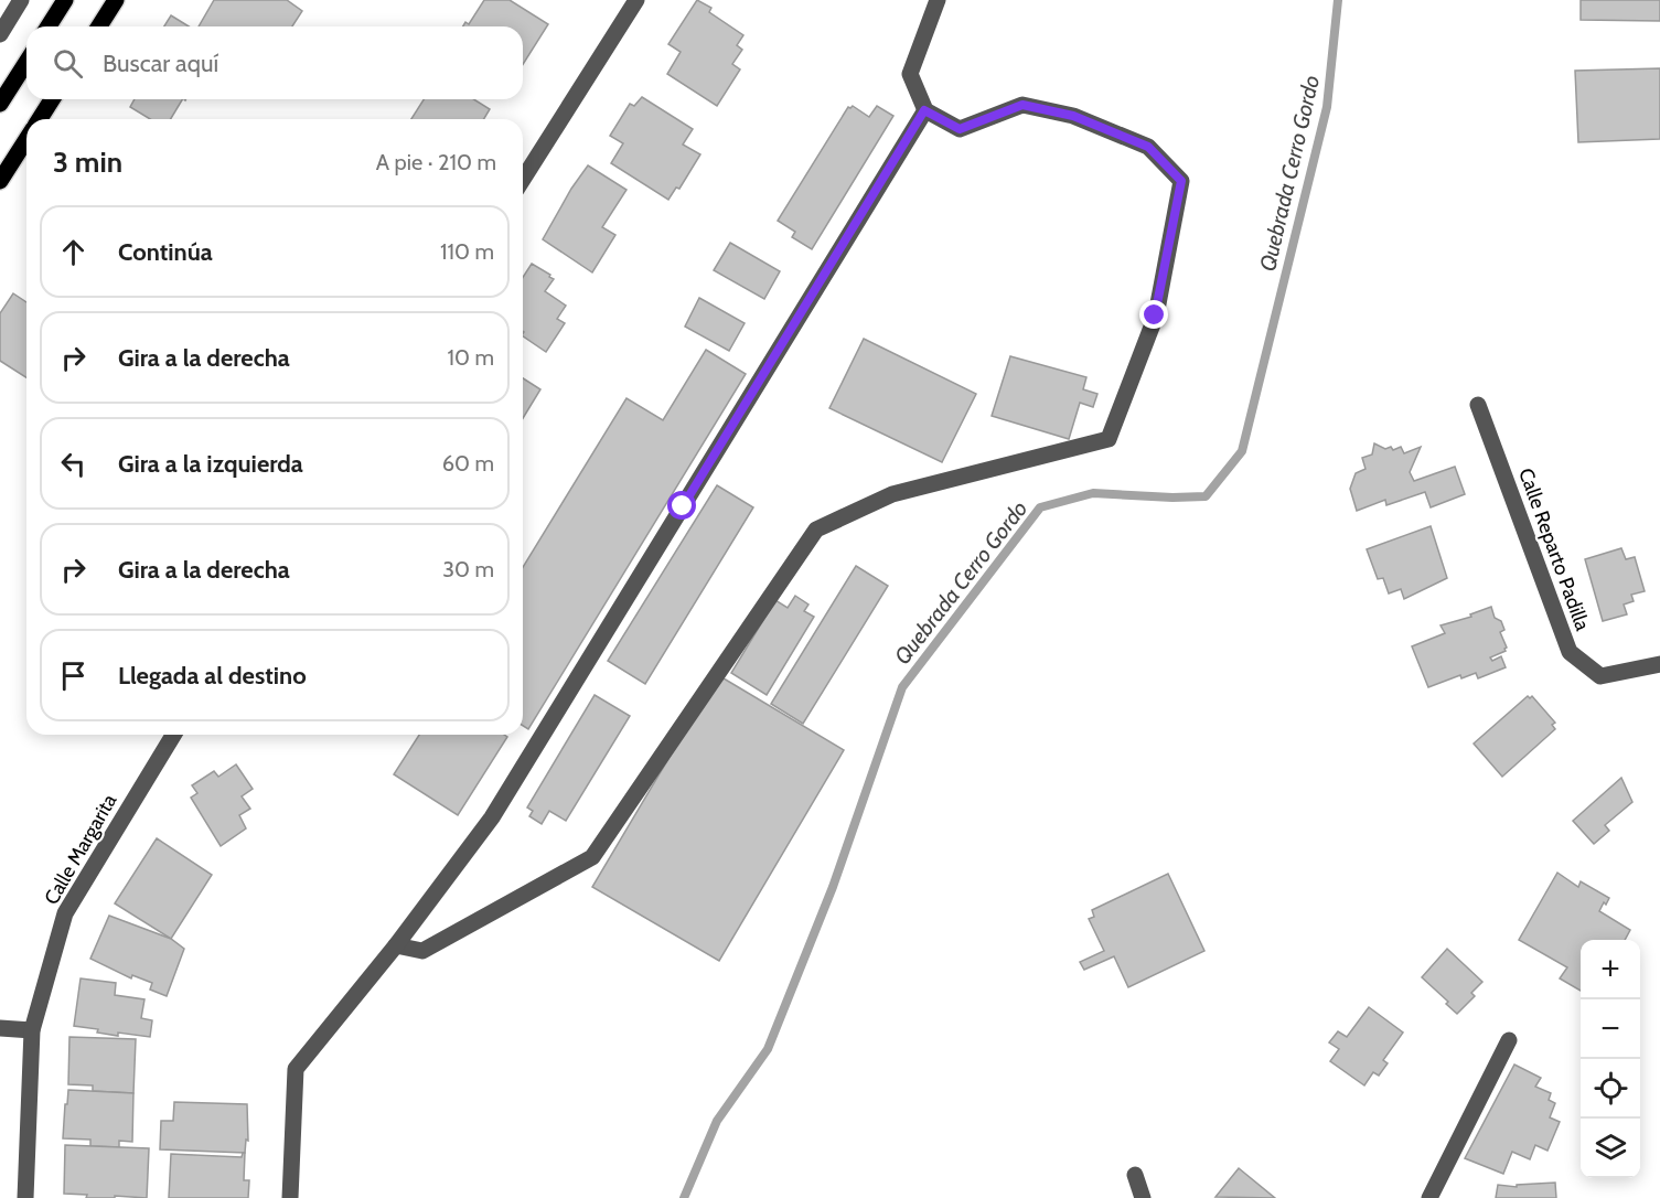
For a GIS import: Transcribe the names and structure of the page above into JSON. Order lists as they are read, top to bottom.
{
  "streets": {
    "street": ["Calle Reparto Padilla", "Calle Margarita"]
  },
  "water": ["Quebrada Cerro Gordo"],
  "page": {
    "search": "Buscar aquí",
    "heading": ["3 min", "A pie · 210 m"],
    "list": [
      ["Continúa", "110 m"],
      ["Gira a la derecha", "10 m"],
      ["Gira a la izquierda", "60 m"],
      ["Gira a la derecha", "30 m"],
      "Llegada al destino"
    ],
    "map_buttons": ["+", "−"]
  }
}
